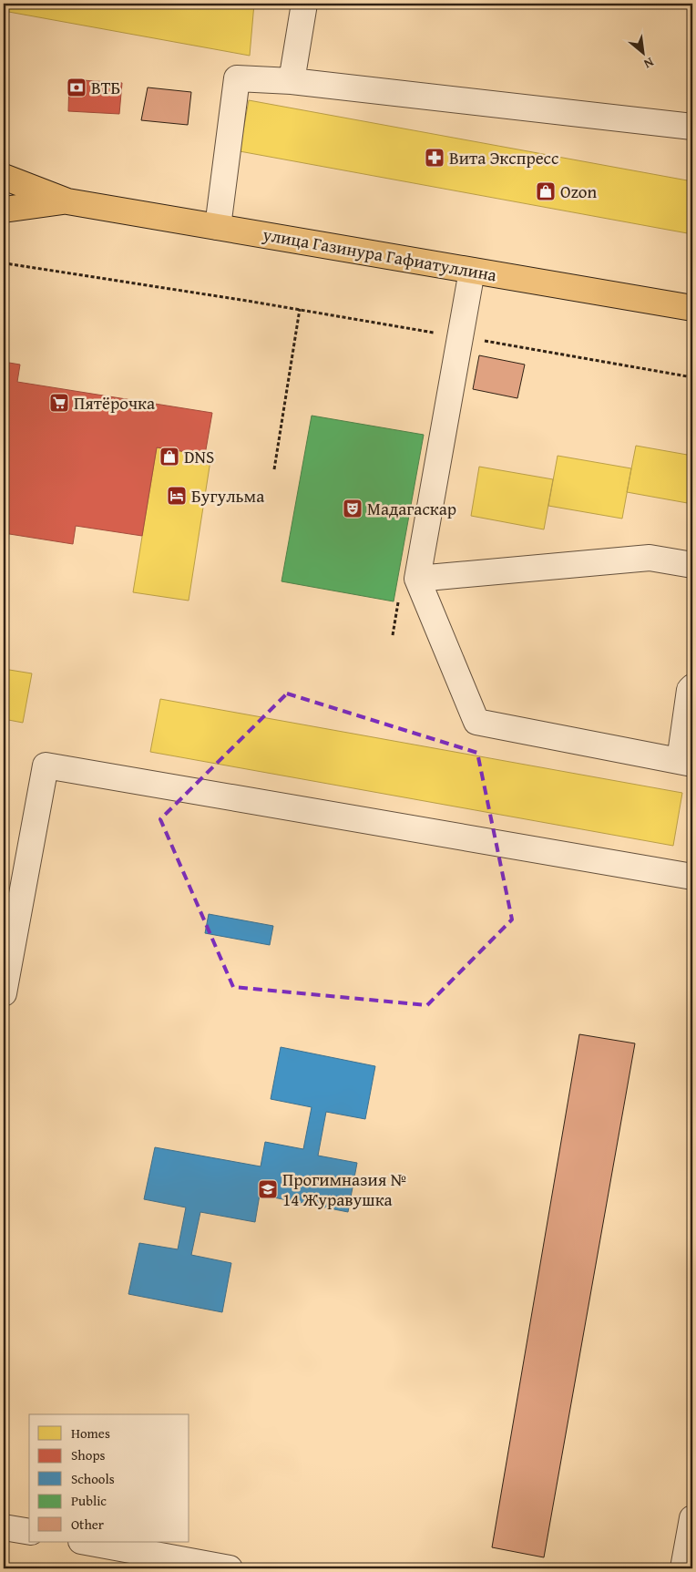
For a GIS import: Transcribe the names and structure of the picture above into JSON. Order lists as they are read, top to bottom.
{
  "streets": {
    "main road": ["улица Газинура Гафиатуллина"]
  },
  "places": {
    "bank": ["ВТБ"],
    "pharmacy": ["Вита Экспресс"],
    "shop": ["Ozon", "DNS"],
    "supermarket": ["Пятёрочка"],
    "hotel": ["Бугульма"],
    "theatre": ["Мадагаскар"],
    "school or university": ["Прогимназия № 14 Журавушка"]
  },
  "legend": [
    "Homes",
    "Shops",
    "Schools",
    "Public",
    "Other"
  ],
  "north": "bottom right"
}
